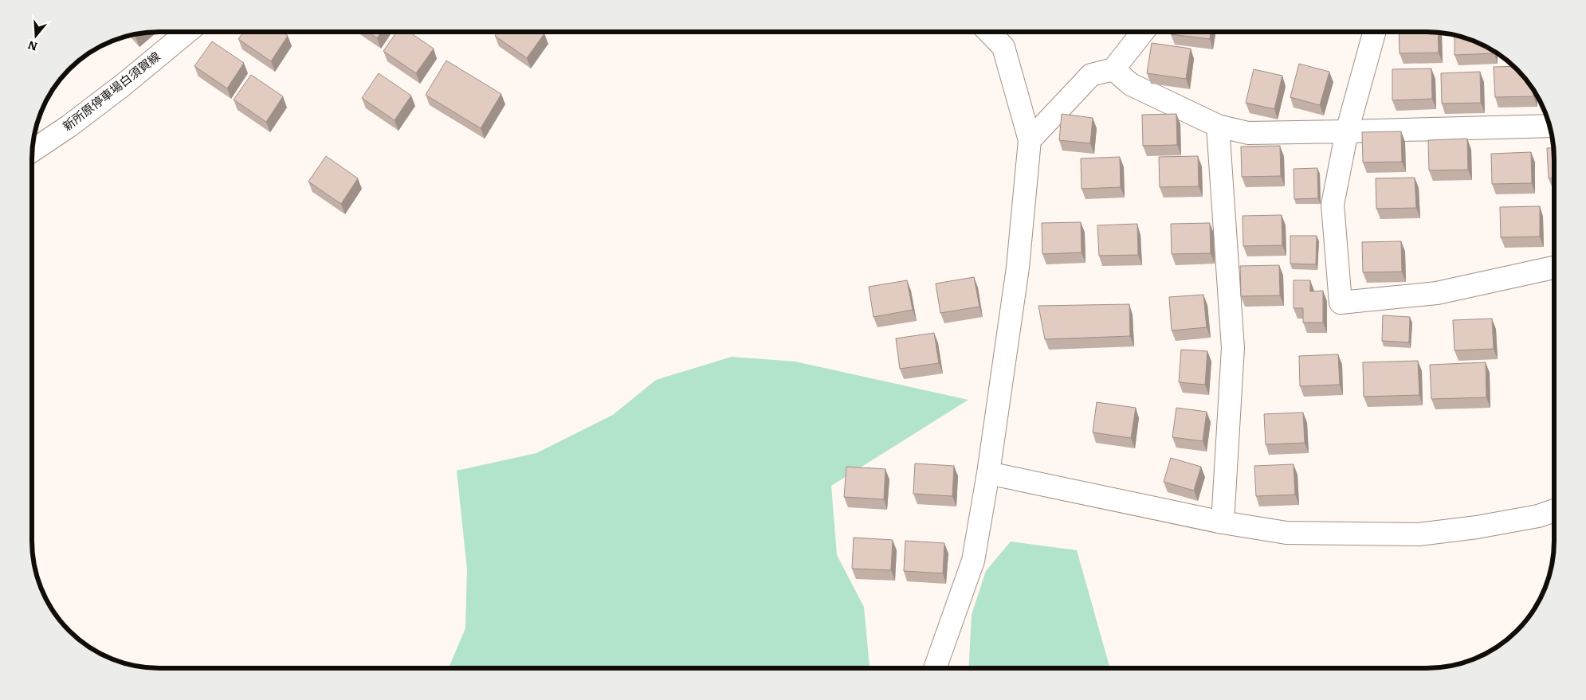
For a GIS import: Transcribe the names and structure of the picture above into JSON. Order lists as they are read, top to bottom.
{
  "streets": {
    "street": ["新所原停車場白須賀線"]
  },
  "north": "bottom"
}
